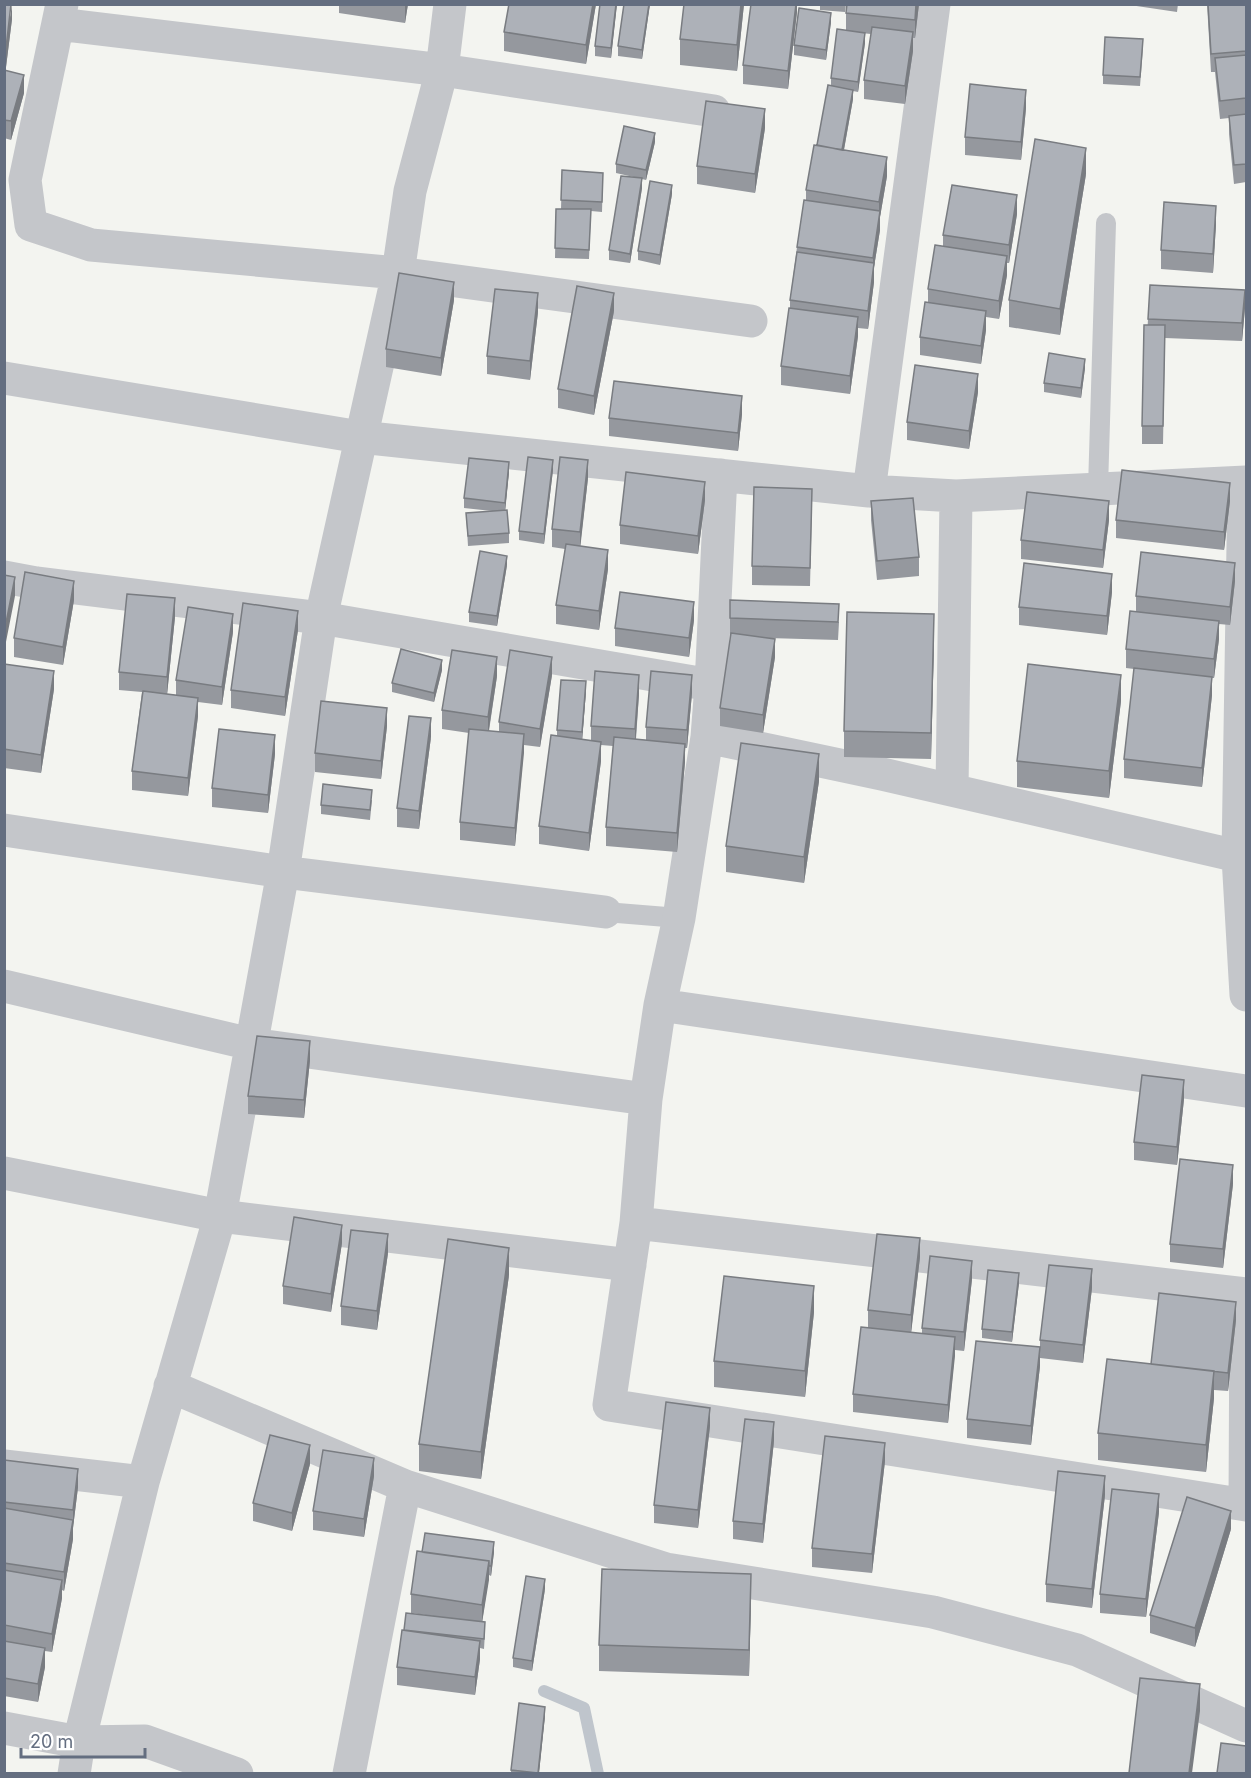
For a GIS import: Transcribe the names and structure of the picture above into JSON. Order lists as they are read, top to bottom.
{
  "scale_bar": "20 m"
}
